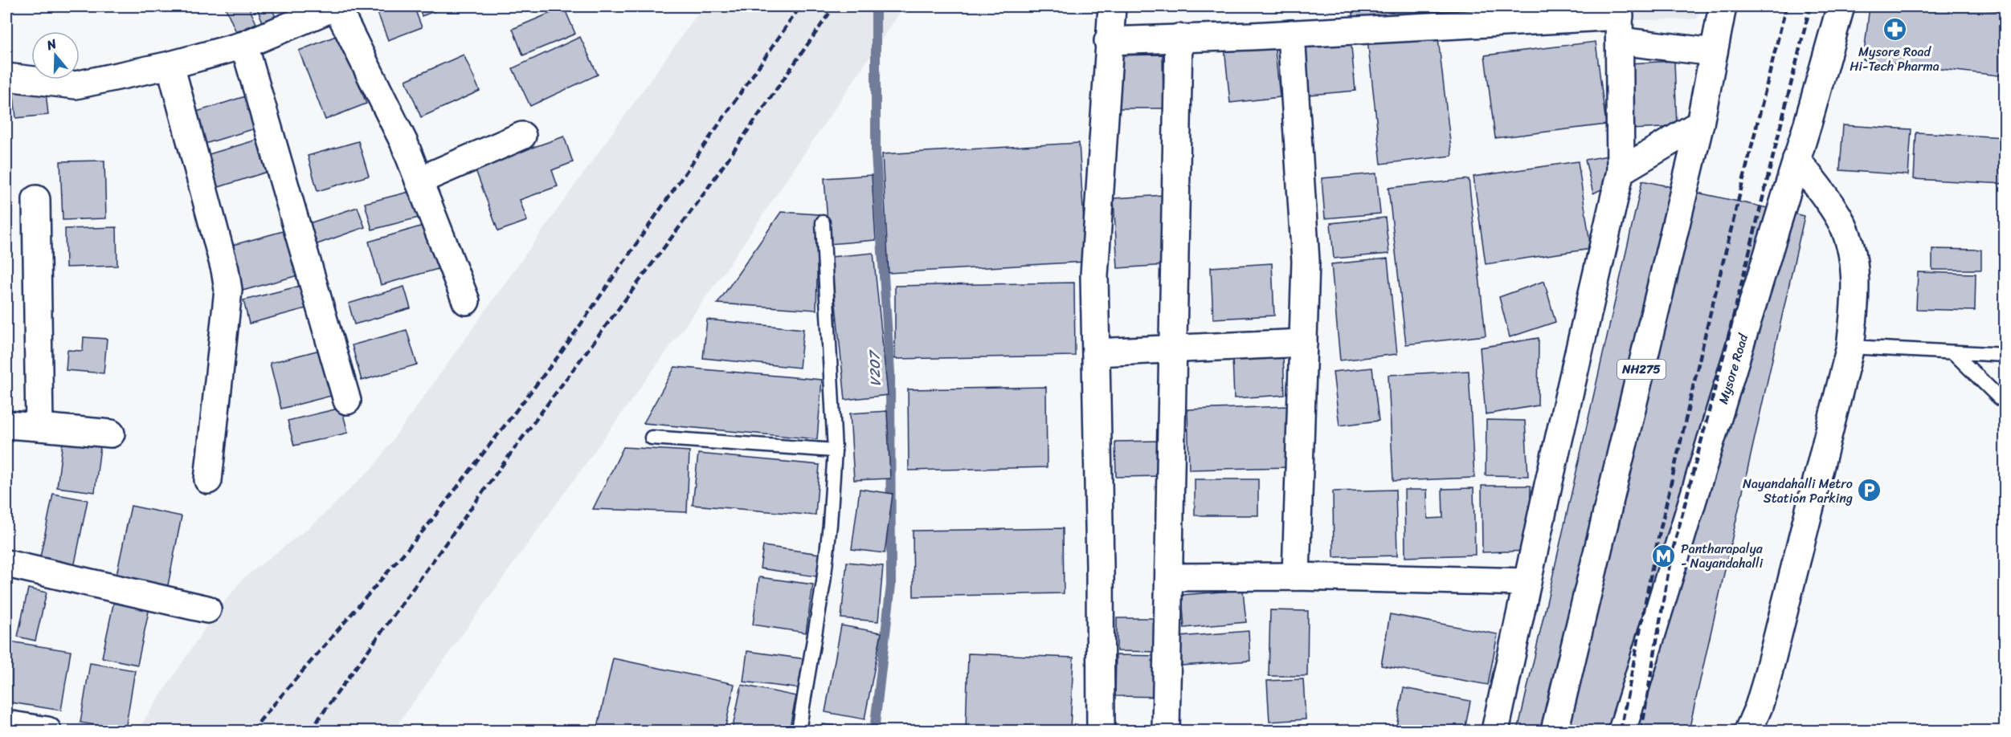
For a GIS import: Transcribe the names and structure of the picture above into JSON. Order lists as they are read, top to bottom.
{
  "streets": {
    "main road": ["Mysore Road", "NH275"]
  },
  "water": ["V207"],
  "places": {
    "pharmacy": ["Mysore Road Hi-Tech Pharma"],
    "parking": ["Nayandahalli Metro Station Parking"],
    "metro station": ["Pantharapalya - Nayandahalli"]
  },
  "north": "top"
}
